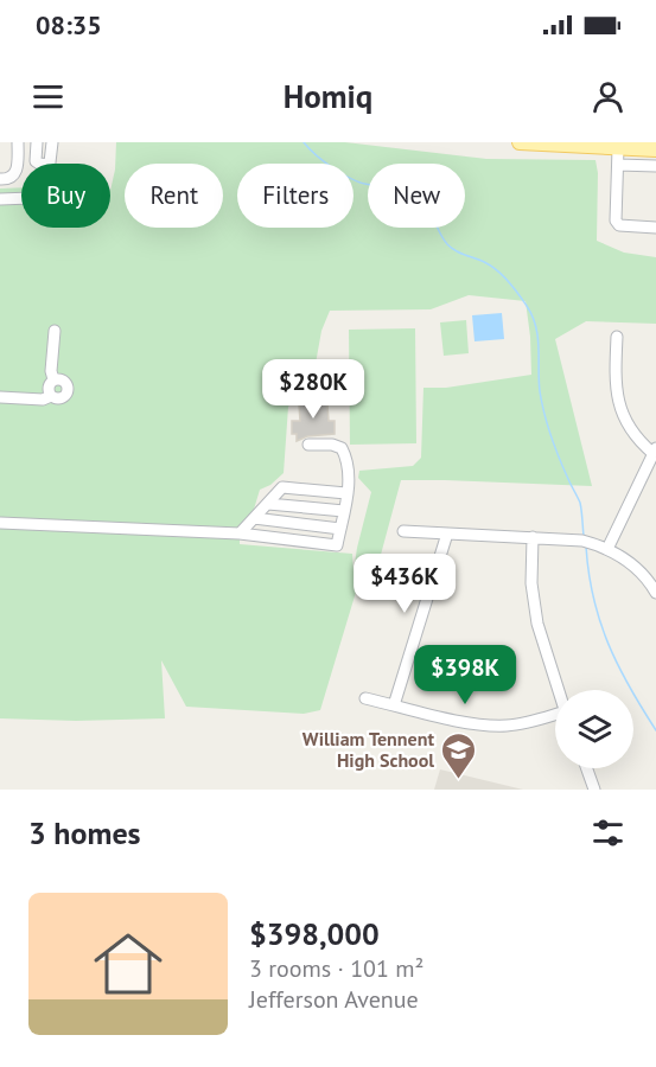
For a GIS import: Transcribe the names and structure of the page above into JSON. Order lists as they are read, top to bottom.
{
  "places": {
    "school or university": ["William Tennent High School"]
  },
  "page": {
    "status": "08:35",
    "header": "Homiq",
    "chip": [
      "Buy",
      "Rent",
      "Filters",
      "New"
    ],
    "price": ["$280K", "$436K", "$398K"],
    "heading": "3 homes",
    "list": [
      {
        "name": "$398,000",
        "note": "3 rooms · 101 m² · Jefferson Avenue"
      }
    ]
  }
}
